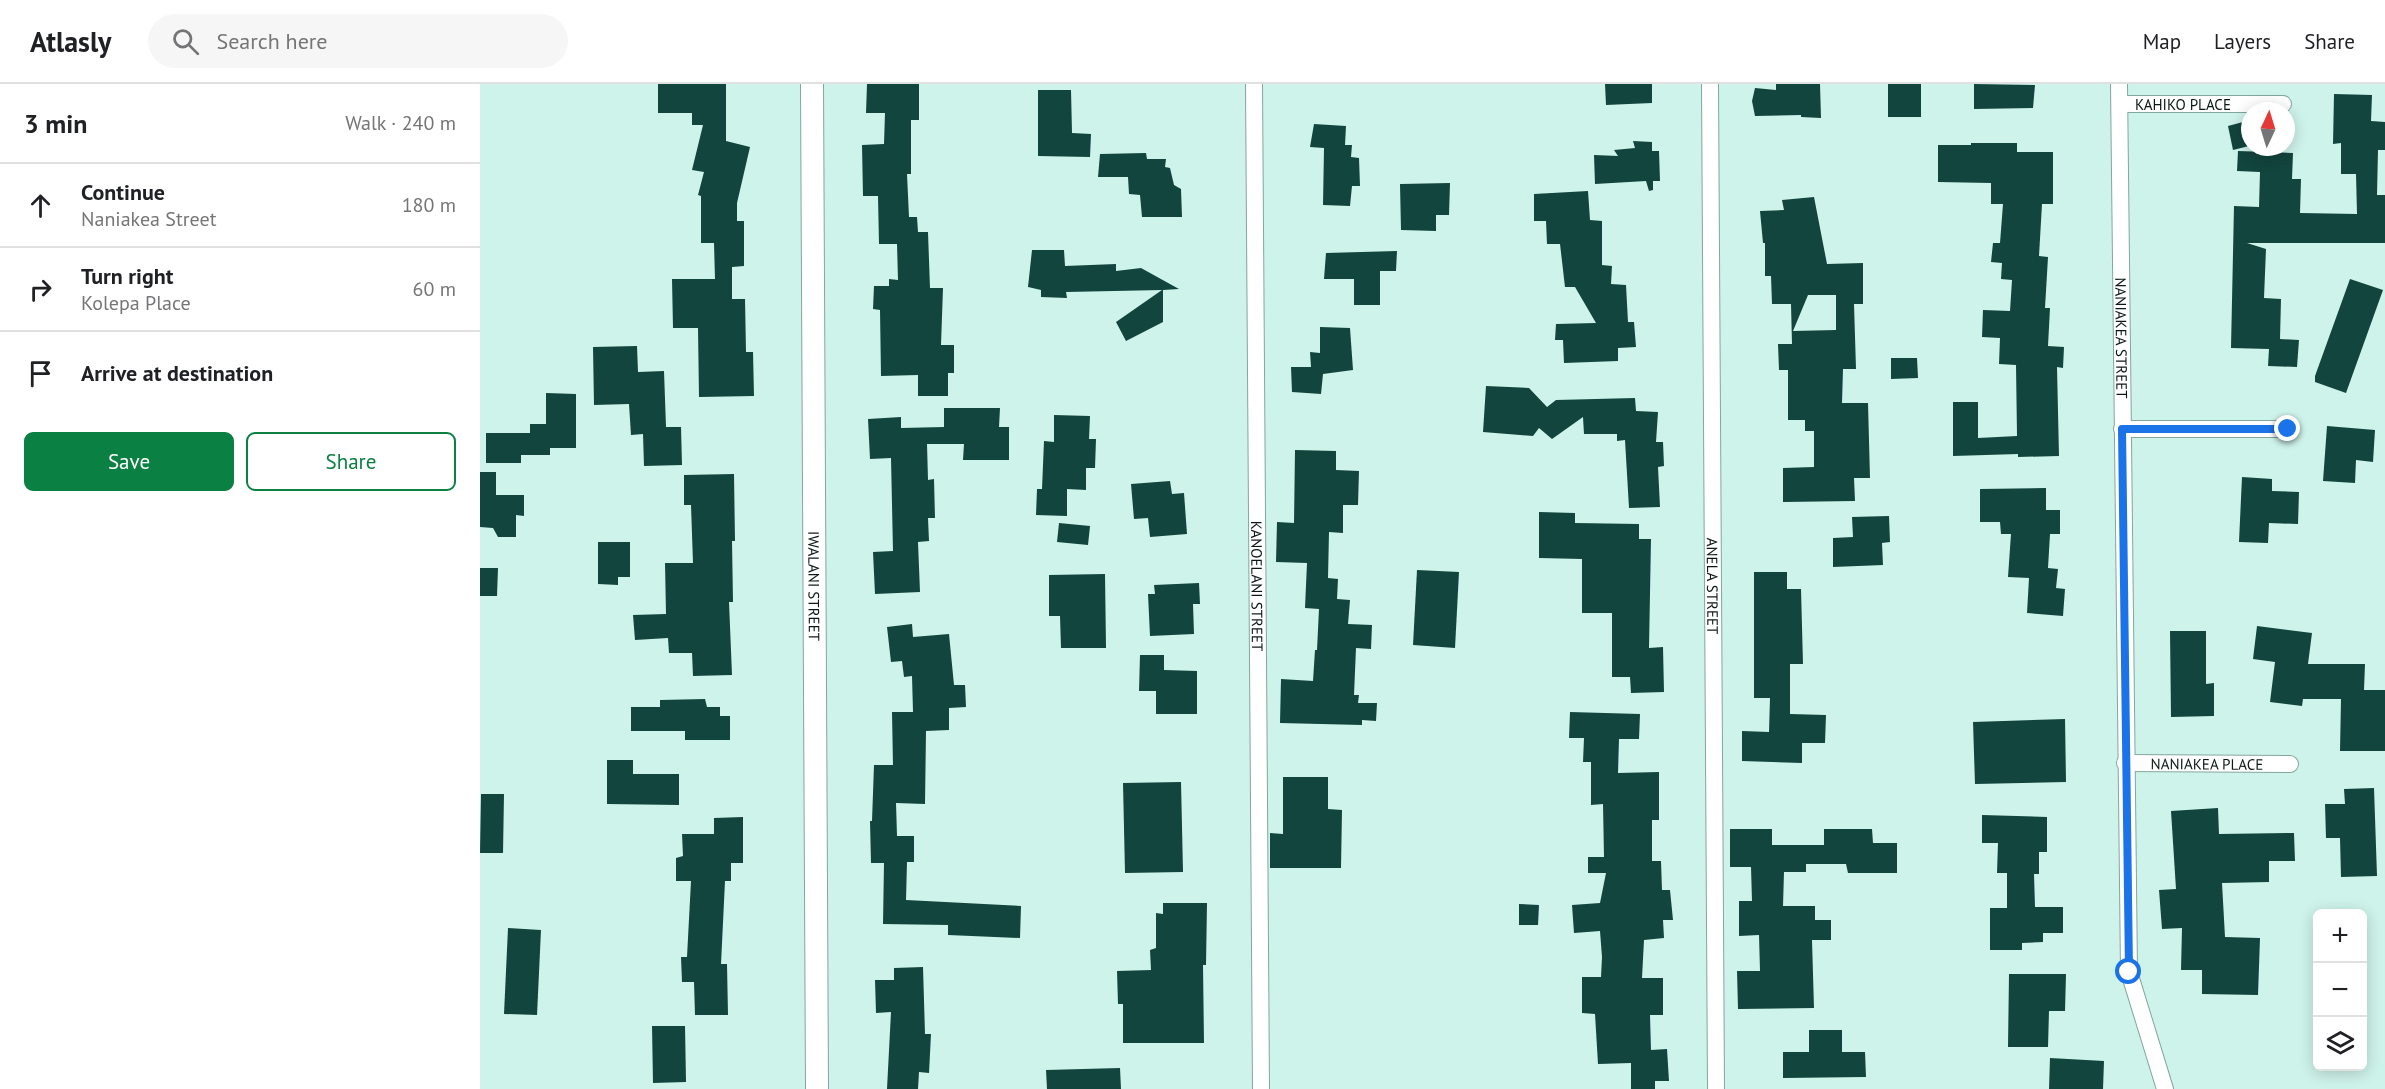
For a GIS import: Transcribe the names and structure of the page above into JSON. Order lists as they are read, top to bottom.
{
  "streets": {
    "street": [
      "KAHIKO PLACE",
      "NANIAKEA STREET",
      "IWALANI STREET",
      "KANOELANI STREET",
      "ANELA STREET",
      "NANIAKEA PLACE"
    ]
  },
  "crossings": [
    ["KAHIKO PLACE", "NANIAKEA STREET"],
    ["NANIAKEA STREET", "NANIAKEA PLACE"]
  ],
  "north": "top",
  "page": {
    "header": "Atlasly",
    "search": "Search here",
    "nav": ["Map", "Layers", "Share"],
    "heading": ["3 min", "Walk · 240 m"],
    "list": [
      ["Continue", "Naniakea Street", "180 m"],
      ["Turn right", "Kolepa Place", "60 m"],
      "Arrive at destination"
    ],
    "buttons": ["Save", "Share"],
    "map_buttons": ["+", "−"]
  }
}
